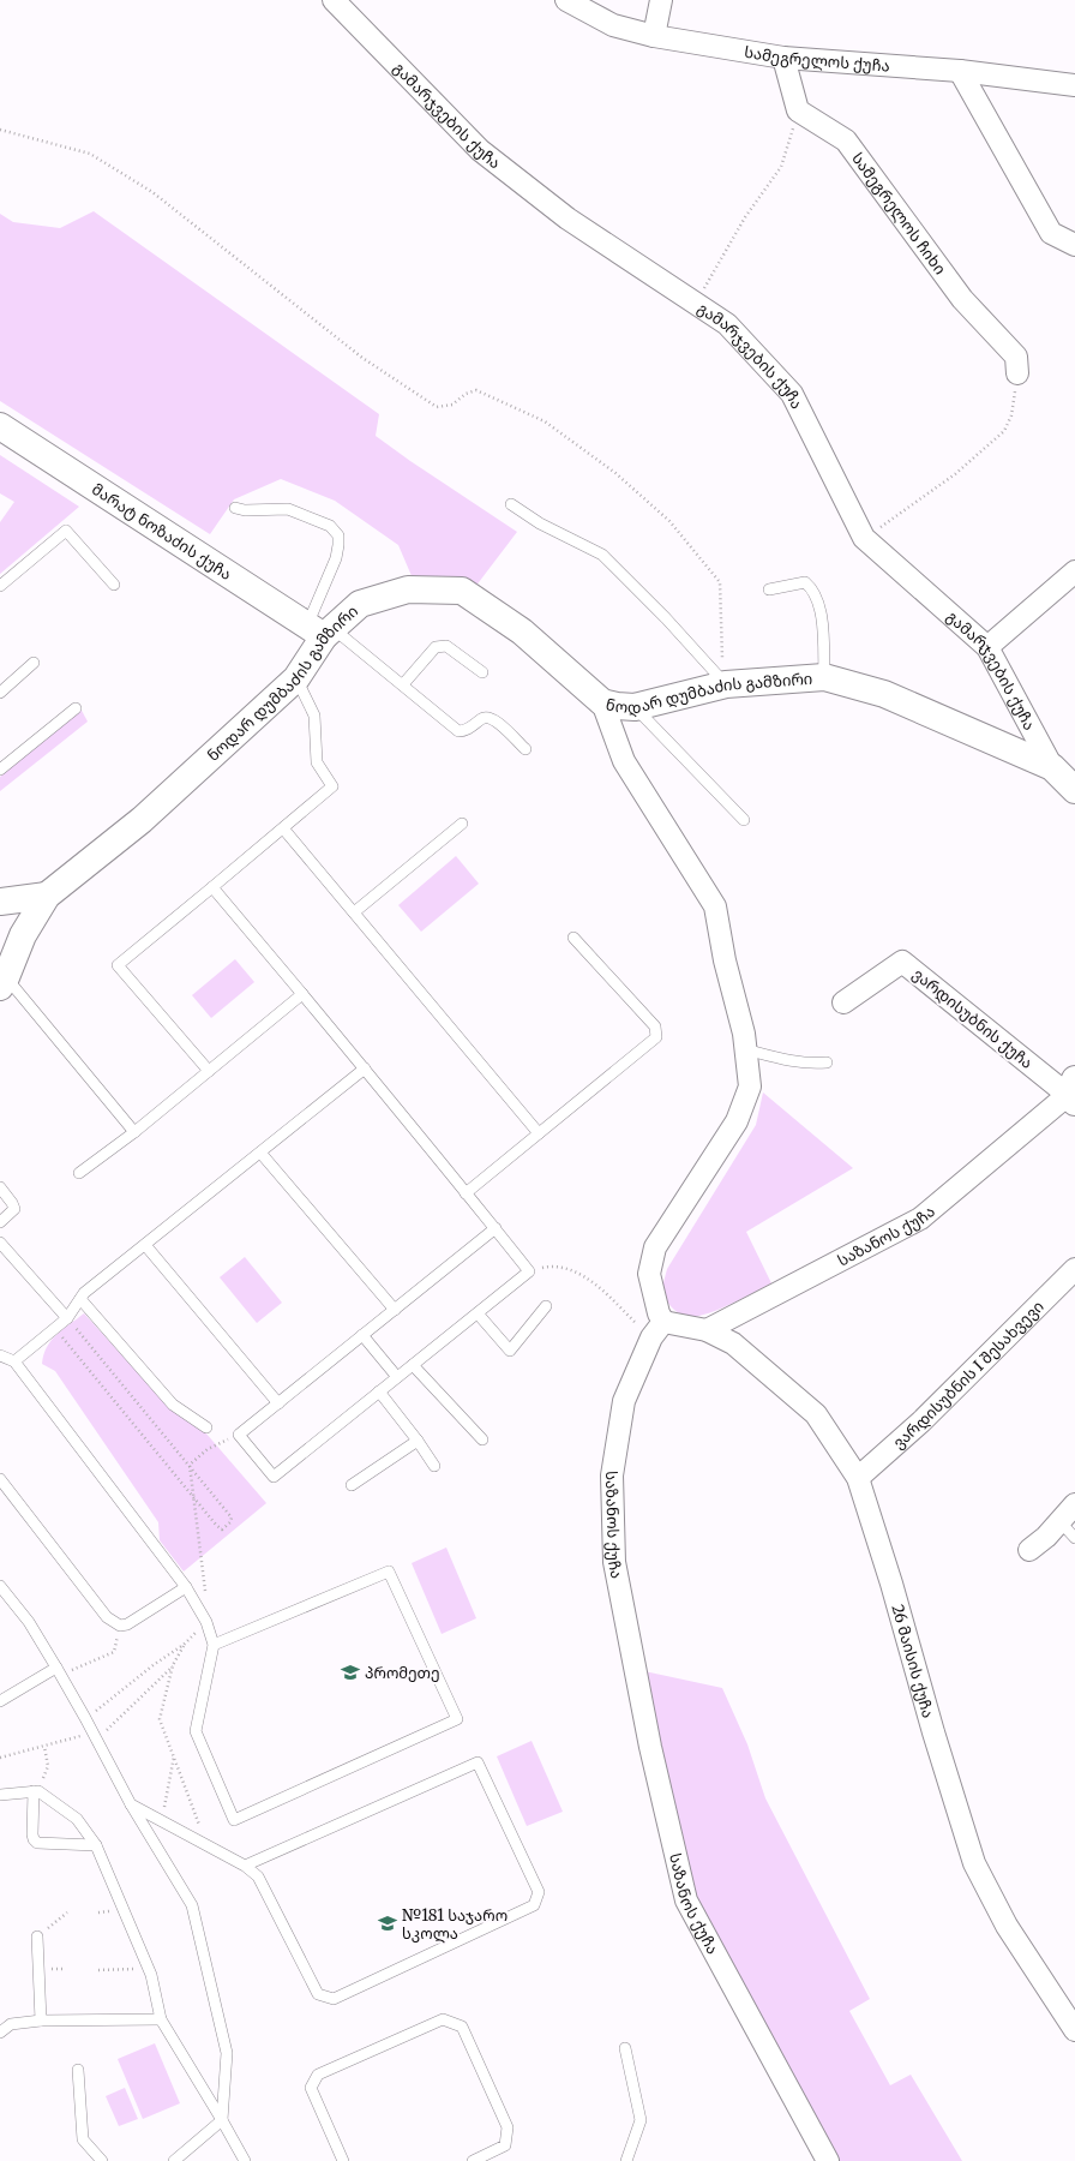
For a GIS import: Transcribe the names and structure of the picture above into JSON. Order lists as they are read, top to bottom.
{
  "streets": {
    "street": [
      "სამეგრელოს ქუჩა",
      "გამარჯვების ქუჩა",
      "სამეგრელოს ჩიხი",
      "მარატ ნოზაძის ქუჩა",
      "ნოდარ დუმბაძის გამზირი",
      "ვარდისუბნის ქუჩა",
      "საზანოს ქუჩა",
      "ვარდისუბნის I შესახვევი",
      "26 მაისის ქუჩა"
    ]
  },
  "crossings": [
    ["გამარჯვების ქუჩა", "ნოდარ დუმბაძის გამზირი"],
    ["მარატ ნოზაძის ქუჩა", "ნოდარ დუმბაძის გამზირი"],
    ["ვარდისუბნის ქუჩა", "საზანოს ქუჩა"],
    ["საზანოს ქუჩა", "26 მაისის ქუჩა"],
    ["ვარდისუბნის I შესახვევი", "26 მაისის ქუჩა"]
  ],
  "places": {
    "school or university": ["პრომეთე", "№181 საჯარო სკოლა"]
  }
}
